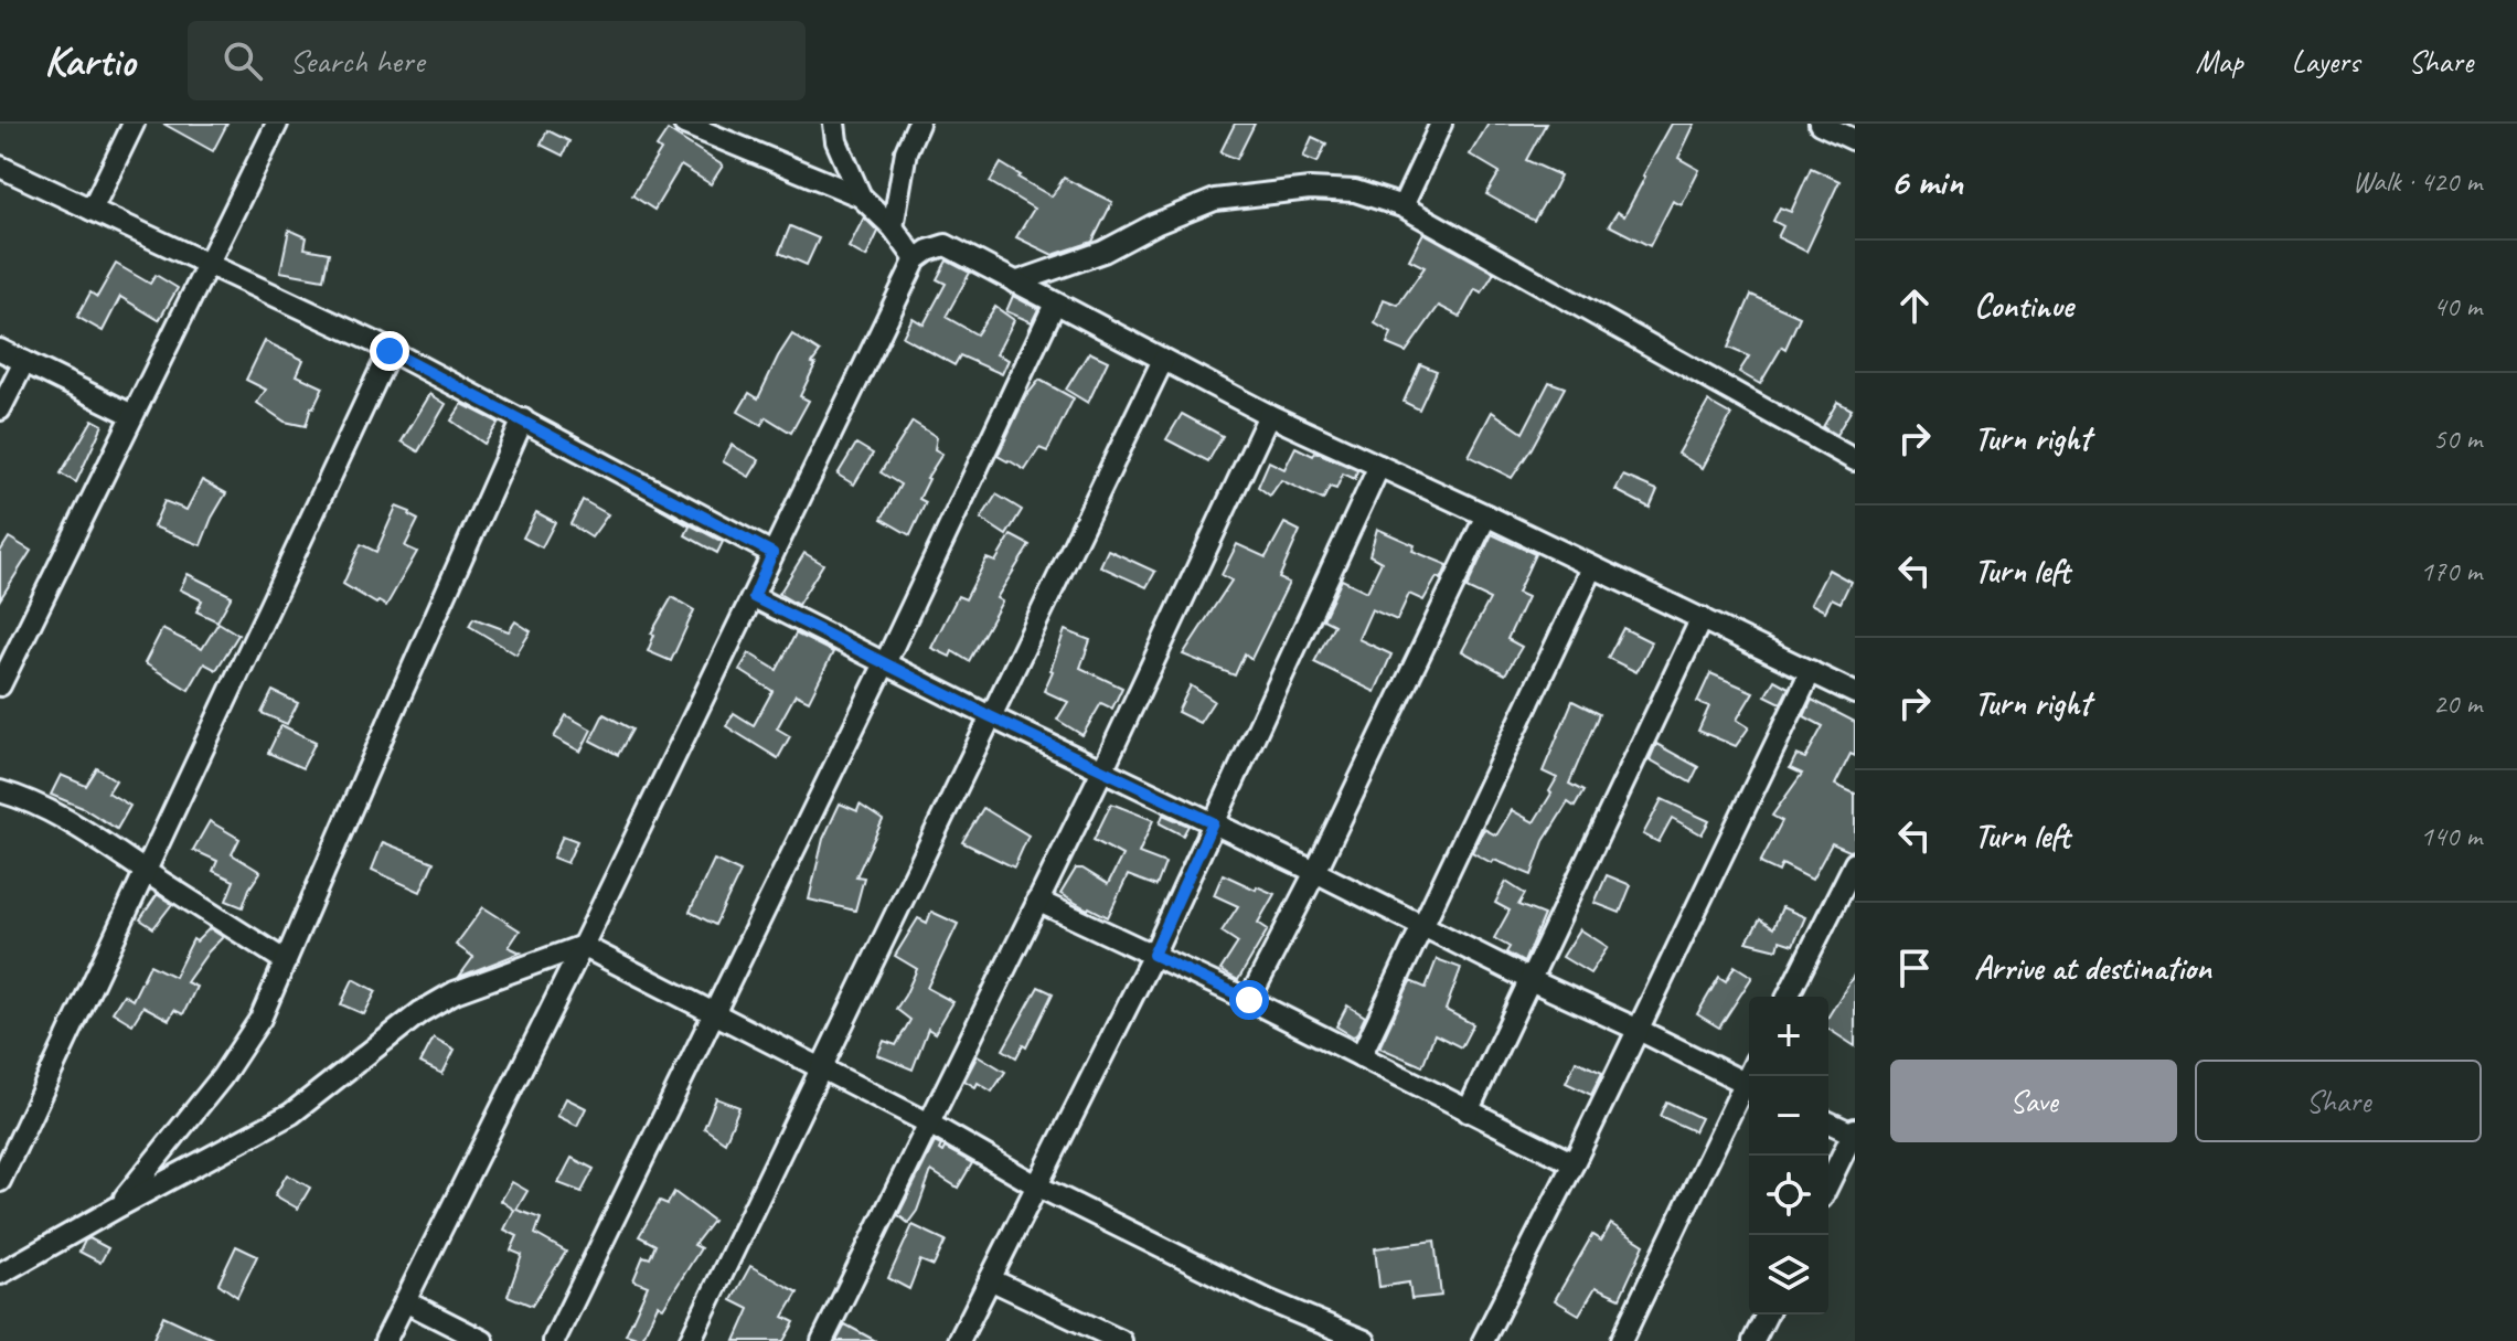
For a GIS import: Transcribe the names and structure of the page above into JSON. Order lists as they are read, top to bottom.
{
  "page": {
    "header": "Kartio",
    "search": "Search here",
    "nav": ["Map", "Layers", "Share"],
    "heading": ["6 min", "Walk · 420 m"],
    "list": [
      ["Continue", "40 m"],
      ["Turn right", "50 m"],
      ["Turn left", "170 m"],
      ["Turn right", "20 m"],
      ["Turn left", "140 m"],
      "Arrive at destination"
    ],
    "map_buttons": ["+", "−"],
    "buttons": ["Save", "Share"]
  }
}
